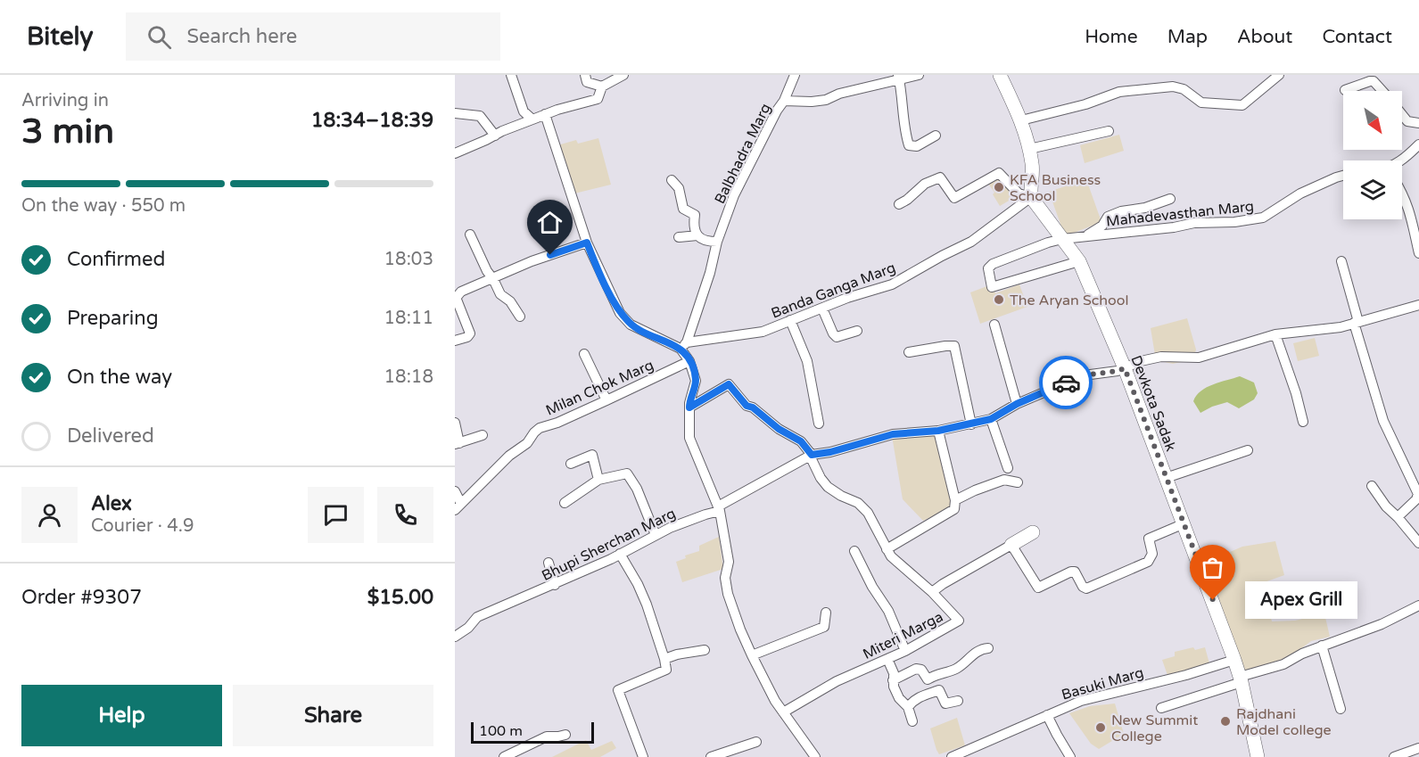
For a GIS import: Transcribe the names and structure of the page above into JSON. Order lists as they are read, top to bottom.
{
  "streets": {
    "main road": ["Devkota Sadak"],
    "street": [
      "Balbhadra Marg",
      "Mahadevasthan Marg",
      "Banda Ganga Marg",
      "Milan Chok Marg",
      "Bhupi Sherchan Marg",
      "Miteri Marga",
      "Basuki Marg"
    ]
  },
  "crossings": [
    ["Balbhadra Marg", "Banda Ganga Marg"],
    ["Mahadevasthan Marg", "Devkota Sadak"],
    ["Banda Ganga Marg", "Devkota Sadak"],
    ["Devkota Sadak", "Bhupi Sherchan Marg"],
    ["Devkota Sadak", "Basuki Marg"]
  ],
  "places": [
    "KFA Business School",
    "The Aryan School",
    "Apex Grill",
    "Rajdhani Model college",
    "New Summit College"
  ],
  "scale_bar": "100 m",
  "north": "bottom right",
  "page": {
    "header": "Bitely",
    "search": "Search here",
    "nav": [
      "Home",
      "Map",
      "About",
      "Contact"
    ],
    "heading": ["3 min", "Arriving in", "18:34–18:39"],
    "panel": [
      "Alex",
      "Courier · 4.9",
      "Order #9307",
      "$15.00"
    ],
    "bar": "On the way · 550 m",
    "list": [
      ["Confirmed", "18:03"],
      ["Preparing", "18:11"],
      ["On the way", "18:18"],
      "Delivered"
    ],
    "bubble": "Apex Grill",
    "buttons": ["Help", "Share"],
    "scale": "100 m"
  }
}
